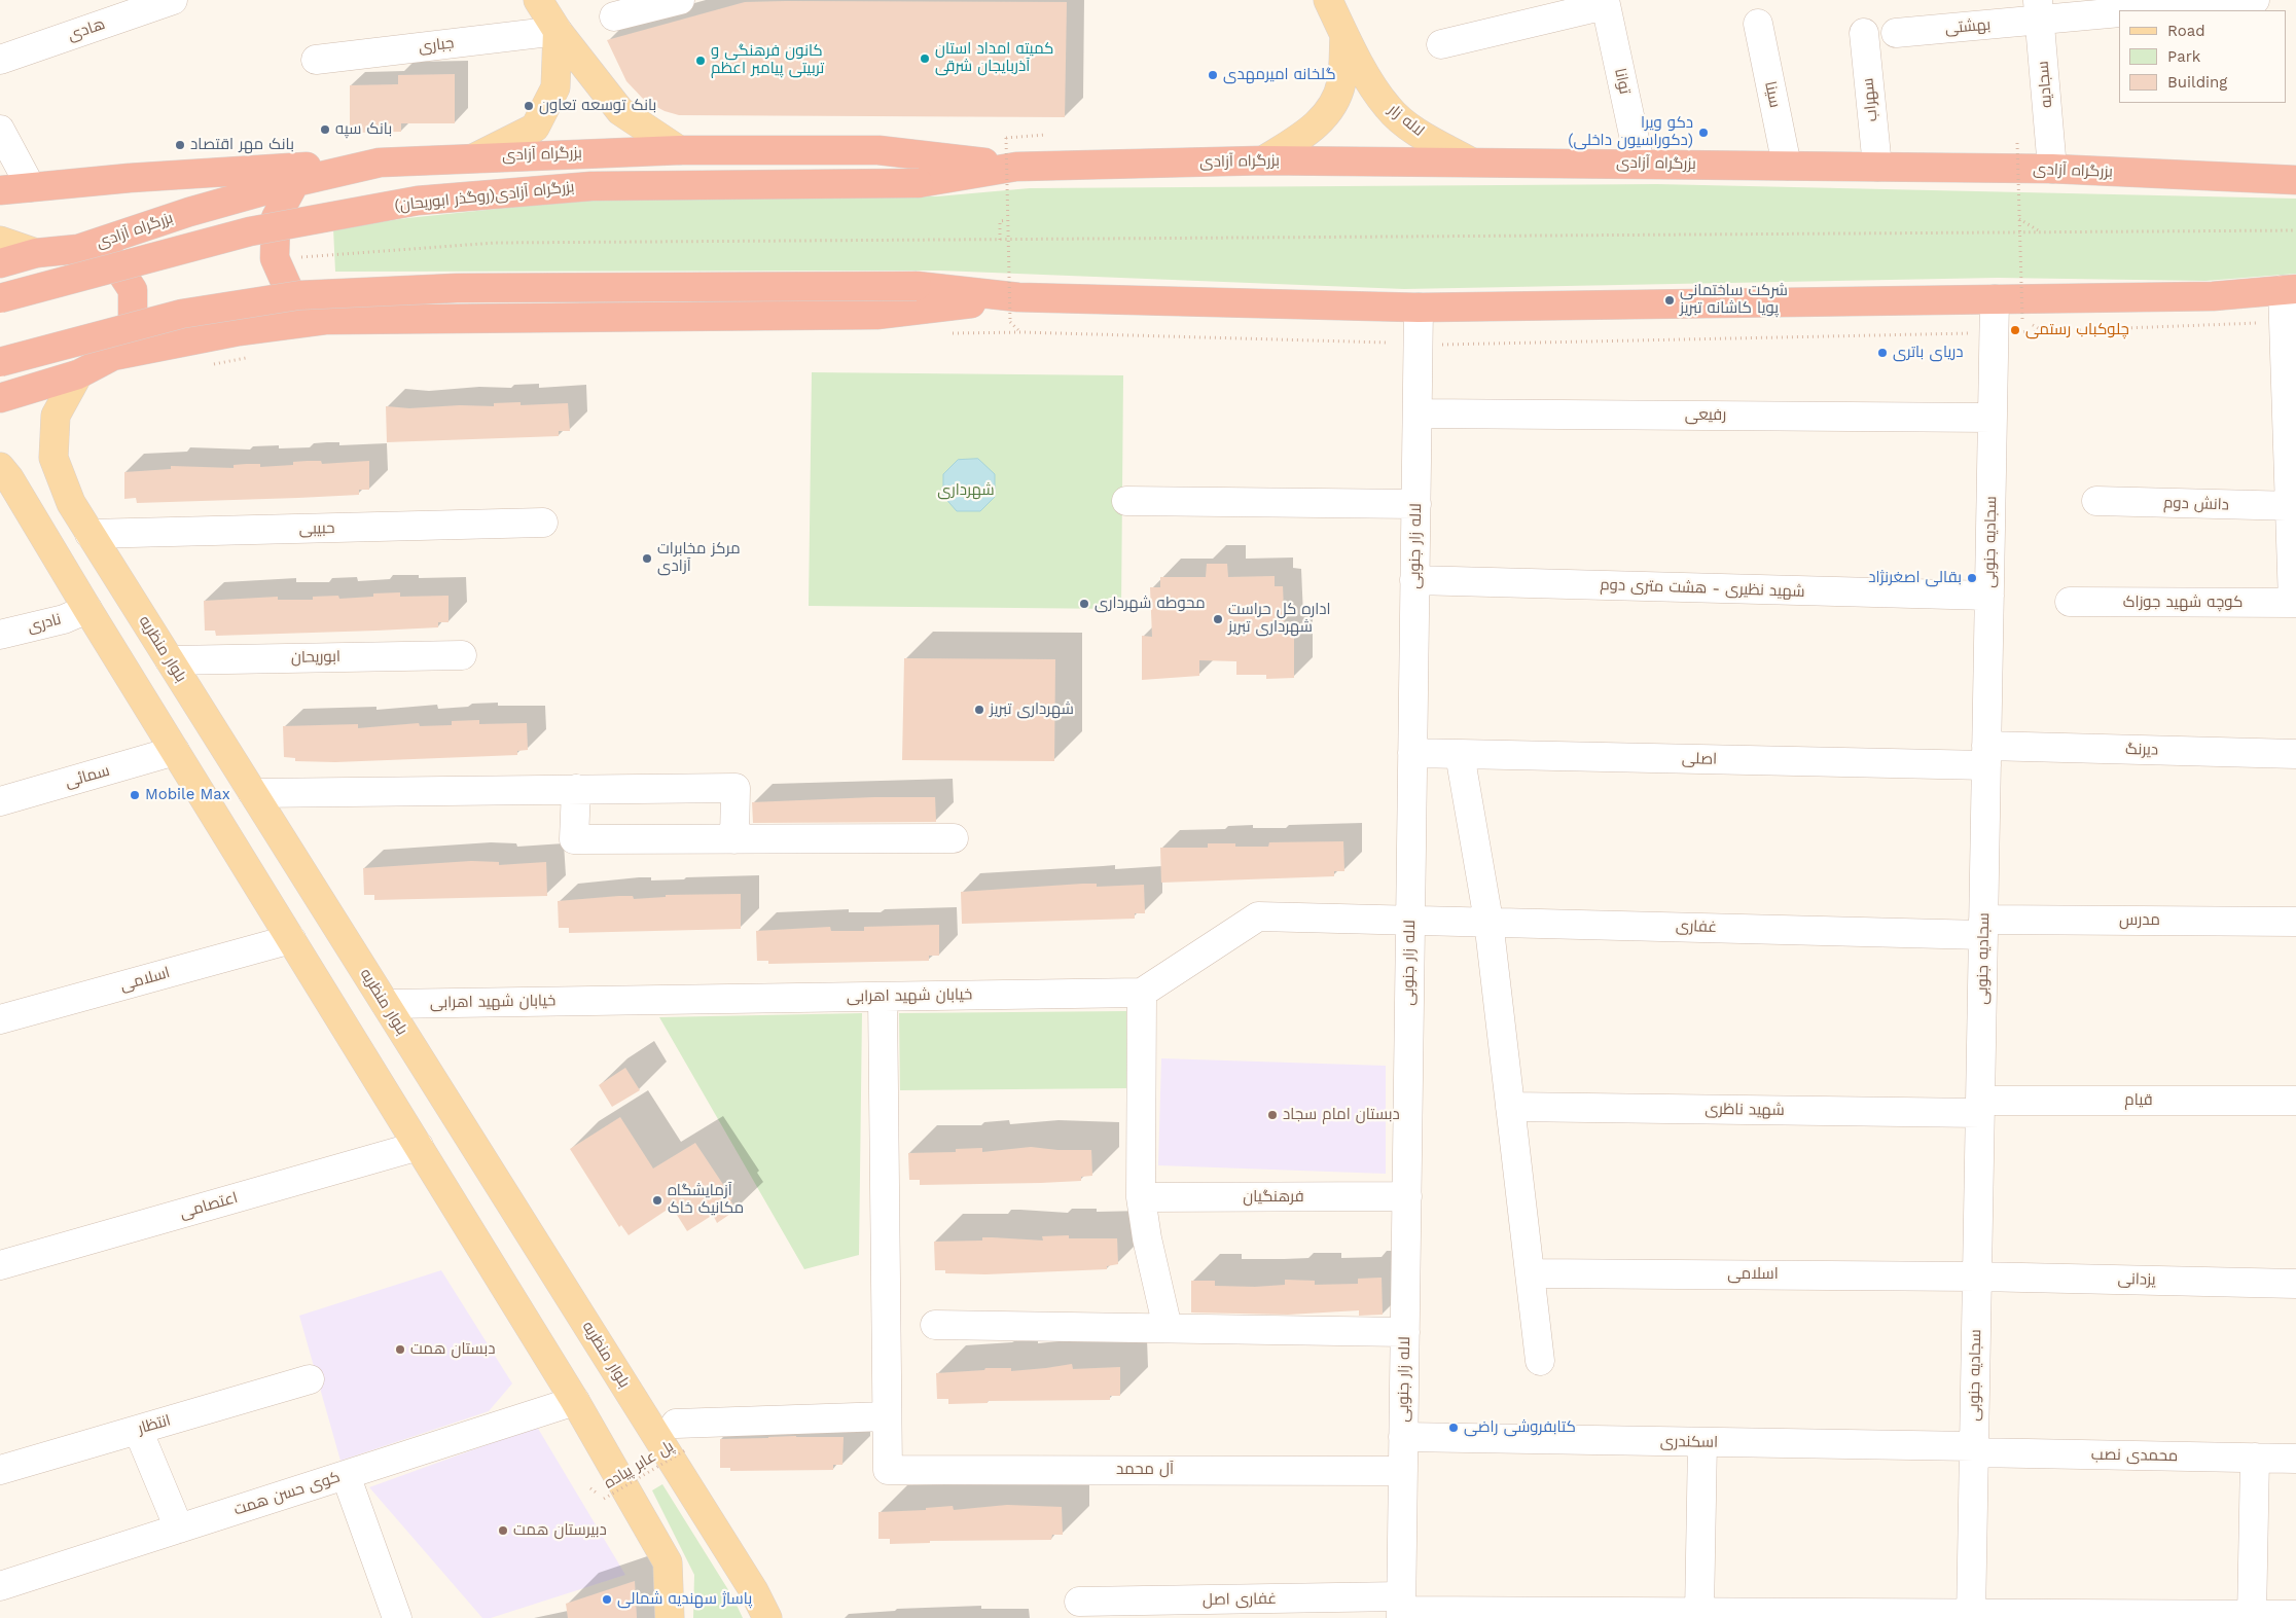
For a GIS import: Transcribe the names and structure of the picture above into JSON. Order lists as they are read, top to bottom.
{
  "streets": {
    "highway": ["بزرگراه آزادی", "بزرگراه آزادی(روگذر ابوریحان)"],
    "main road": ["لاله زار", "بلوار منظریه"],
    "street": [
      "بهشتی",
      "هادی",
      "جباری",
      "توانا",
      "سجادیه",
      "سینا",
      "سهراب",
      "رفیعی",
      "دانش دوم",
      "حبیبی",
      "سجادیه جنوبی",
      "لاله زار جنوبی",
      "شهید نظیری - هشت متری دوم",
      "کوچه شهید جوزاک",
      "نادری",
      "ابوریحان",
      "دیرنگ",
      "اصلی",
      "سمائی",
      "مدرس",
      "غفاری",
      "اسلامی",
      "خیابان شهید اهرابی",
      "قیام",
      "شهید ناظری",
      "فرهنگیان",
      "اعتصامی",
      "یزدانی",
      "انتظار",
      "اسکندری",
      "محمدی نصب",
      "آل محمد",
      "کوی حسن همت",
      "غفاری اصل"
    ],
    "path": ["پل عابر پیاده"]
  },
  "crossings": [
    ["بهشتی", "سجادیه"],
    ["توانا", "بزرگراه آزادی"],
    ["سجادیه", "بزرگراه آزادی"],
    ["سینا", "بزرگراه آزادی"],
    ["سهراب", "بزرگراه آزادی"],
    ["لاله زار", "بزرگراه آزادی"],
    ["بزرگراه آزادی", "بزرگراه آزادی(روگذر ابوریحان)"],
    ["رفیعی", "سجادیه جنوبی"],
    ["رفیعی", "لاله زار جنوبی"],
    ["حبیبی", "بلوار منظریه"],
    ["سجادیه جنوبی", "شهید نظیری - هشت متری دوم"],
    ["سجادیه جنوبی", "دیرنگ"],
    ["سجادیه جنوبی", "اصلی"],
    ["سجادیه جنوبی", "مدرس"],
    ["سجادیه جنوبی", "غفاری"],
    ["سجادیه جنوبی", "اسلامی"],
    ["سجادیه جنوبی", "قیام"],
    ["سجادیه جنوبی", "شهید ناظری"],
    ["سجادیه جنوبی", "یزدانی"],
    ["سجادیه جنوبی", "اسکندری"],
    ["سجادیه جنوبی", "محمدی نصب"],
    ["سجادیه جنوبی", "غفاری اصل"],
    ["لاله زار جنوبی", "شهید نظیری - هشت متری دوم"],
    ["لاله زار جنوبی", "اصلی"],
    ["لاله زار جنوبی", "غفاری"],
    ["لاله زار جنوبی", "فرهنگیان"],
    ["لاله زار جنوبی", "اسکندری"],
    ["لاله زار جنوبی", "آل محمد"],
    ["لاله زار جنوبی", "غفاری اصل"],
    ["بلوار منظریه", "ابوریحان"],
    ["بلوار منظریه", "خیابان شهید اهرابی"],
    ["دیرنگ", "اصلی"],
    ["مدرس", "غفاری"],
    ["اسلامی", "یزدانی"],
    ["قیام", "شهید ناظری"],
    ["اسکندری", "محمدی نصب"]
  ],
  "parks": ["شهرداری"],
  "places": [
    "کمیته امداد استان آذربایجان شرقی",
    "کانون فرهنگی و تربیتی پیامبر اعظم",
    "گلخانه امیرمهدی",
    "بانک توسعه تعاون",
    "بانک سپه",
    "دکو ویرا (دکوراسیون داخلی)",
    "بانک مهر اقتصاد",
    "شرکت ساختمانی پویا کاشانه تبریز",
    "چلوکباب رستمی",
    "دریای باتری",
    "مرکز مخابرات آزادی",
    "بقالی اصغرنژاد",
    "محوطه شهرداری",
    "اداره کل حراست شهرداری تبریز",
    "شهرداری تبریز",
    "Mobile Max",
    "دبستان امام سجاد",
    "آزمایشگاه مکانیک خاک",
    "دبستان همت",
    "کتابفروشی راضی",
    "دبیرستان همت",
    "پاساژ سهندیه شمالی"
  ],
  "legend": ["Road", "Park", "Building"]
}
